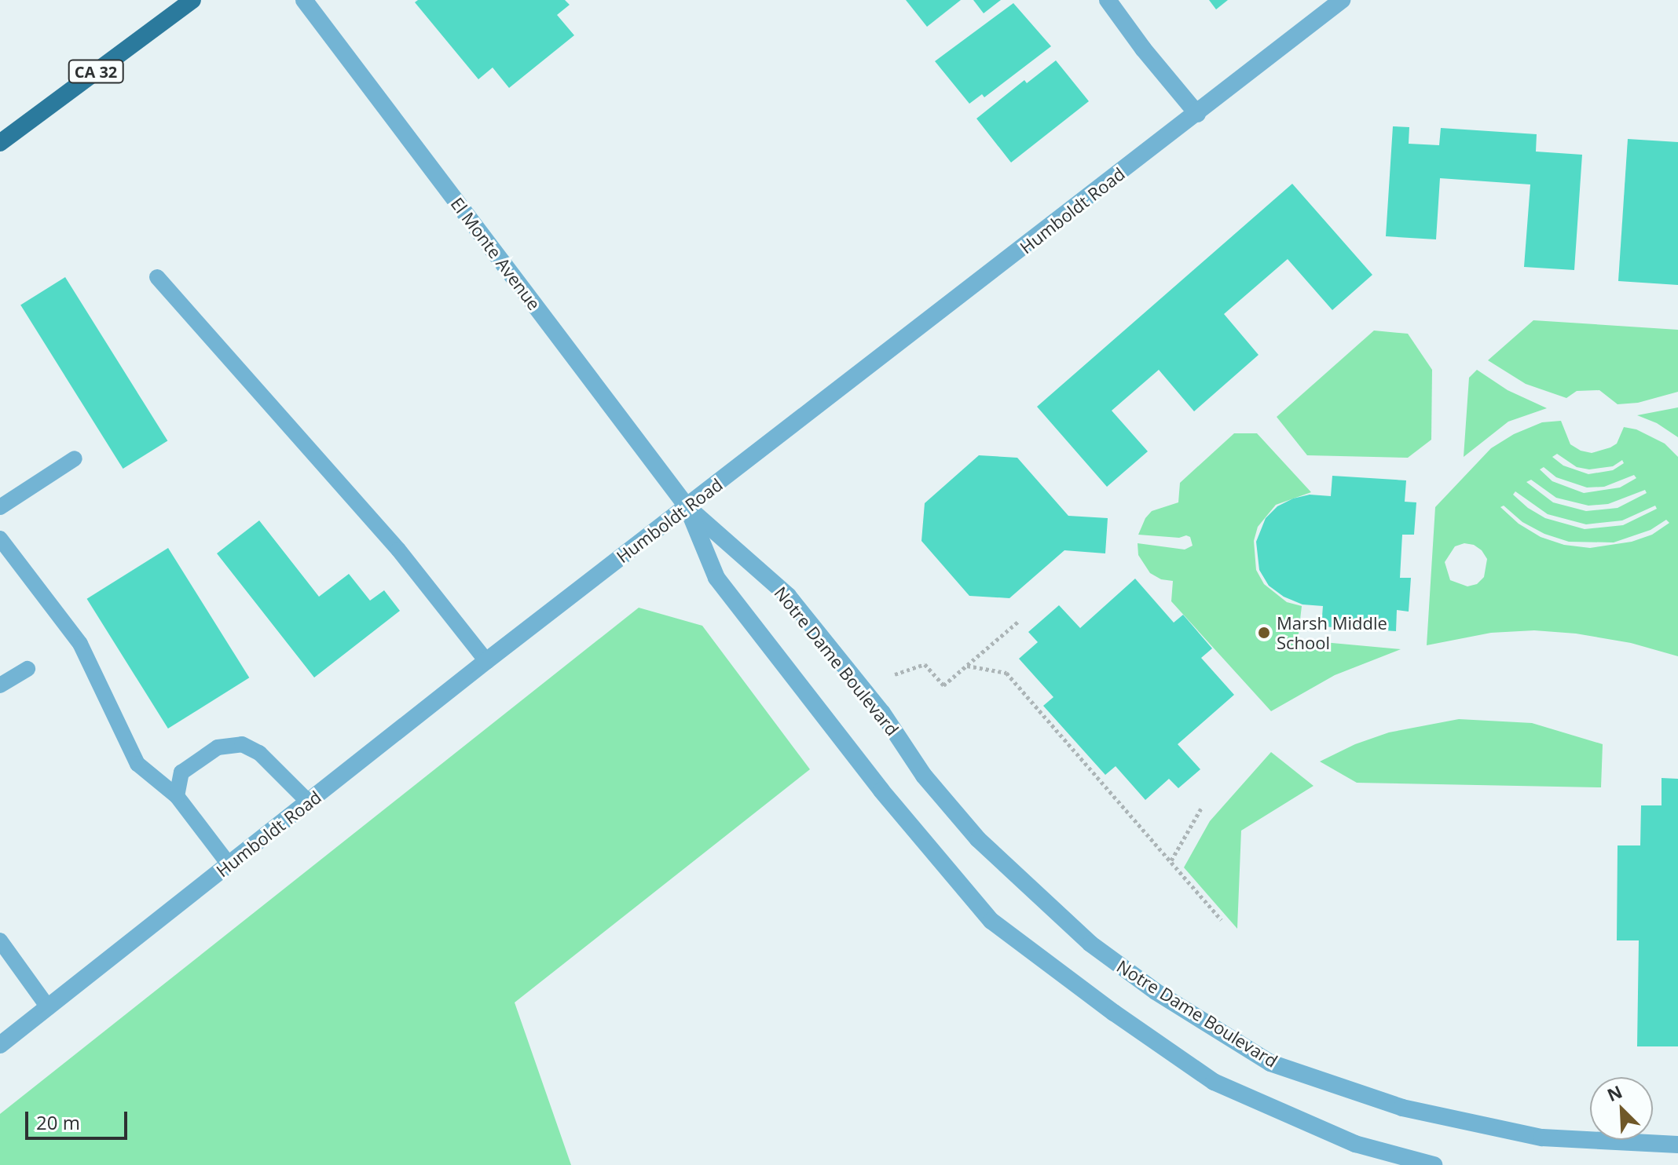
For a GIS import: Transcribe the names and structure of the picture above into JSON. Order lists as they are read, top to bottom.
{
  "streets": {
    "main road": ["CA 32"],
    "street": ["Humboldt Road", "El Monte Avenue", "Notre Dame Boulevard"]
  },
  "crossings": [
    ["Humboldt Road", "El Monte Avenue"],
    ["Humboldt Road", "Notre Dame Boulevard"],
    ["El Monte Avenue", "Notre Dame Boulevard"]
  ],
  "places": ["Marsh Middle School"],
  "scale_bar": "20 m",
  "north": "top left"
}
